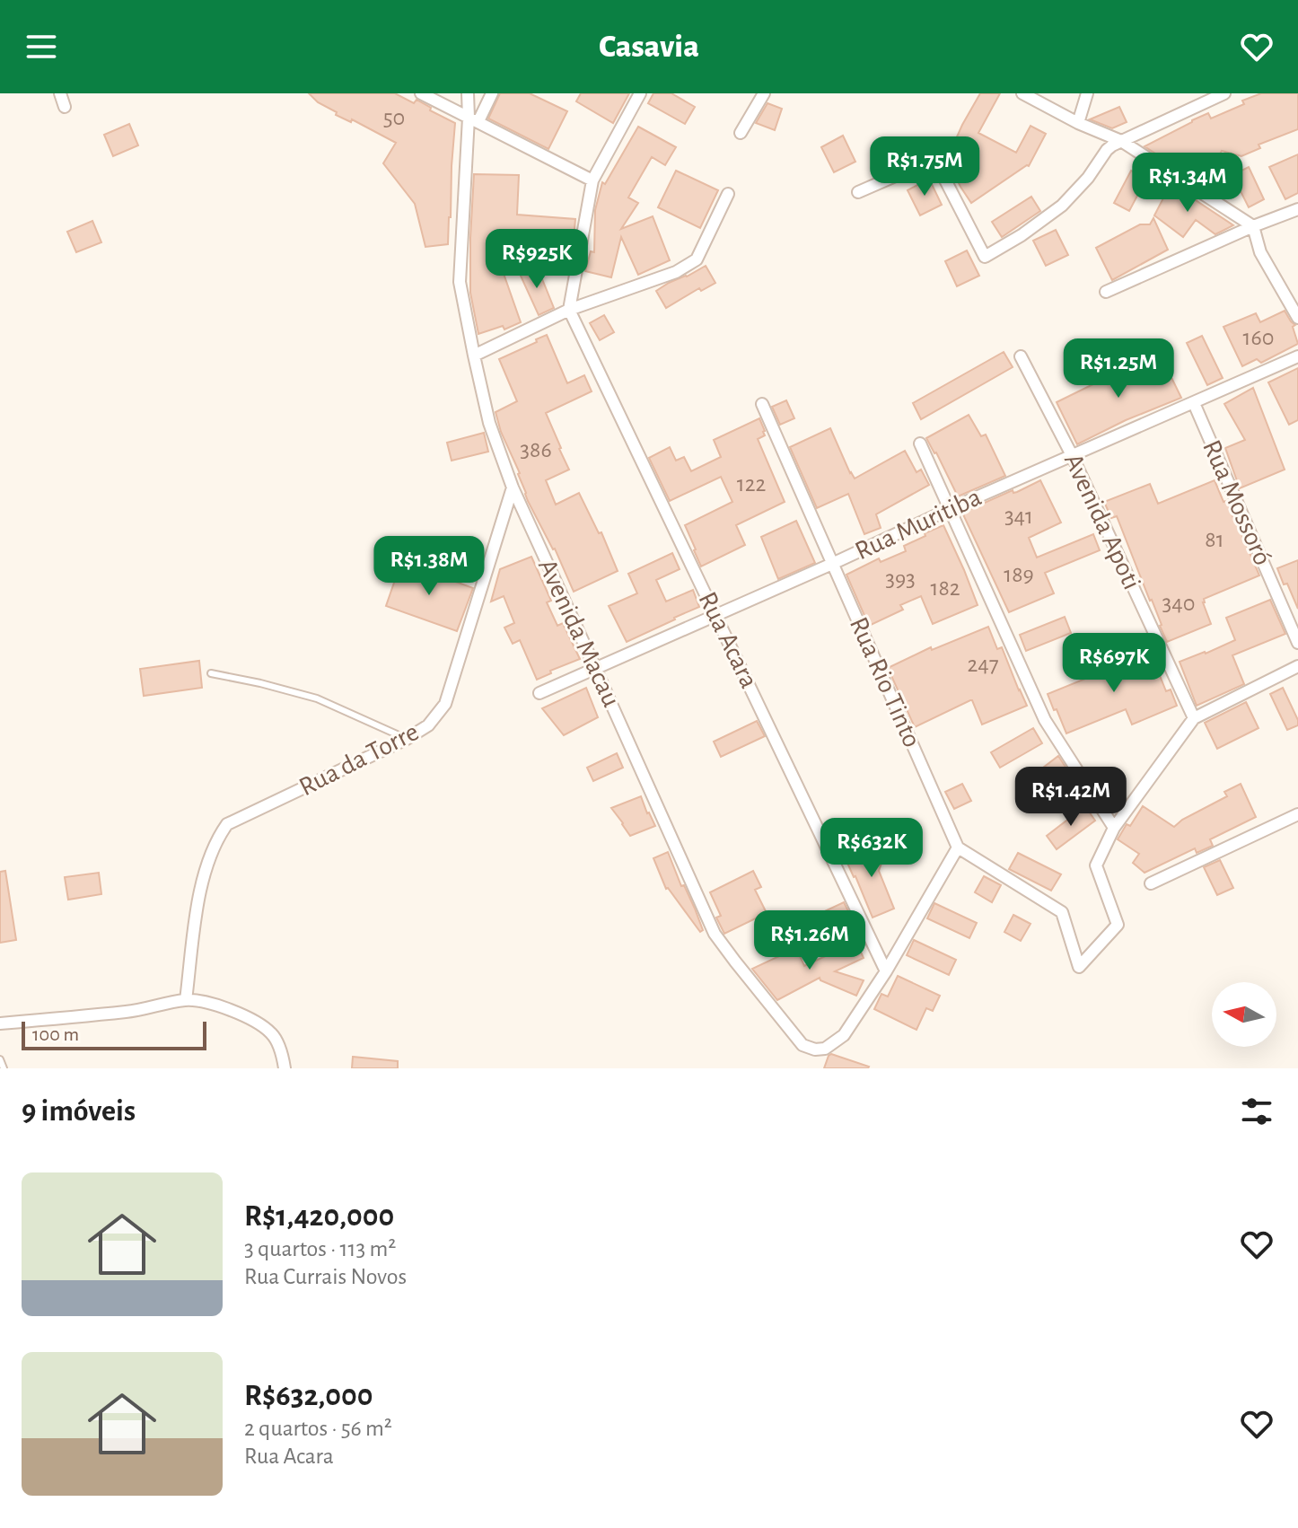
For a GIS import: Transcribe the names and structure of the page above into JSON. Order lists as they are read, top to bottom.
{
  "streets": {
    "street": [
      "Rua Mossoró",
      "Avenida Apoti",
      "Rua Muritiba",
      "Avenida Macau",
      "Rua Acara",
      "Rua Rio Tinto",
      "Rua da Torre"
    ]
  },
  "crossings": [
    ["Rua Mossoró", "Rua Muritiba"],
    ["Avenida Apoti", "Rua Muritiba"],
    ["Rua Muritiba", "Avenida Macau"],
    ["Rua Muritiba", "Rua Acara"],
    ["Rua Muritiba", "Rua Rio Tinto"],
    ["Avenida Macau", "Rua Acara"],
    ["Avenida Macau", "Rua da Torre"]
  ],
  "house_numbers": [
    "50",
    "160",
    "386",
    "122",
    "341",
    "81",
    "189",
    "393",
    "182",
    "340",
    "247"
  ],
  "scale_bar": "100 m",
  "north": "left",
  "page": {
    "header": "Casavia",
    "price": [
      "R$1.75M",
      "R$1.34M",
      "R$925K",
      "R$1.25M",
      "R$1.38M",
      "R$697K",
      "R$1.42M",
      "R$632K",
      "R$1.26M"
    ],
    "scale": "100 m",
    "heading": "9 imóveis",
    "list": [
      {
        "name": "R$1,420,000",
        "note": "3 quartos · 113 m² · Rua Currais Novos"
      },
      {
        "name": "R$632,000",
        "note": "2 quartos · 56 m² · Rua Acara"
      }
    ]
  }
}
